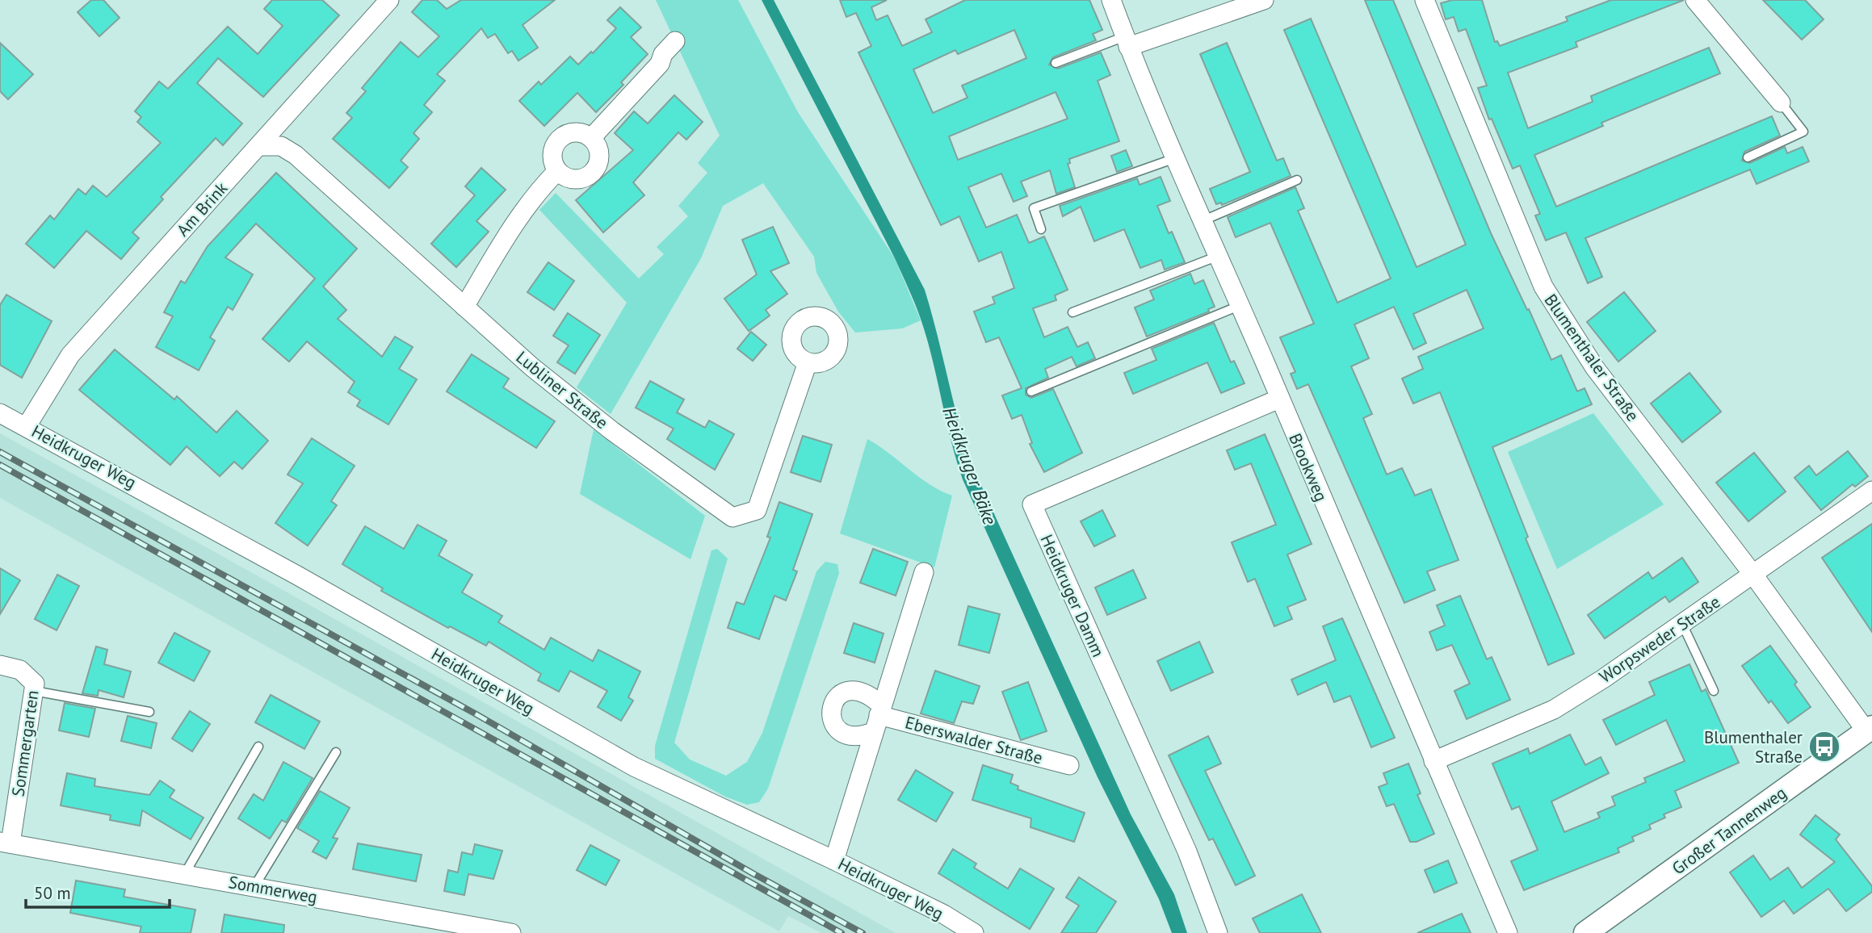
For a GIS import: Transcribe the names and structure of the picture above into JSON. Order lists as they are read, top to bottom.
{
  "streets": {
    "street": [
      "Am Brink",
      "Blumenthaler Straße",
      "Lubliner Straße",
      "Heidkruger Weg",
      "Brookweg",
      "Heidkruger Damm",
      "Worpsweder Straße",
      "Eberswalder Straße",
      "Sommergarten",
      "Großer Tannenweg",
      "Sommerweg"
    ]
  },
  "crossings": [
    ["Am Brink", "Lubliner Straße"],
    ["Am Brink", "Heidkruger Weg"],
    ["Blumenthaler Straße", "Worpsweder Straße"],
    ["Blumenthaler Straße", "Großer Tannenweg"],
    ["Brookweg", "Heidkruger Damm"],
    ["Brookweg", "Worpsweder Straße"],
    ["Sommergarten", "Sommerweg"]
  ],
  "water": ["Heidkruger Bäke"],
  "places": {
    "bus stop": ["Blumenthaler Straße"]
  },
  "scale_bar": "50 m"
}
